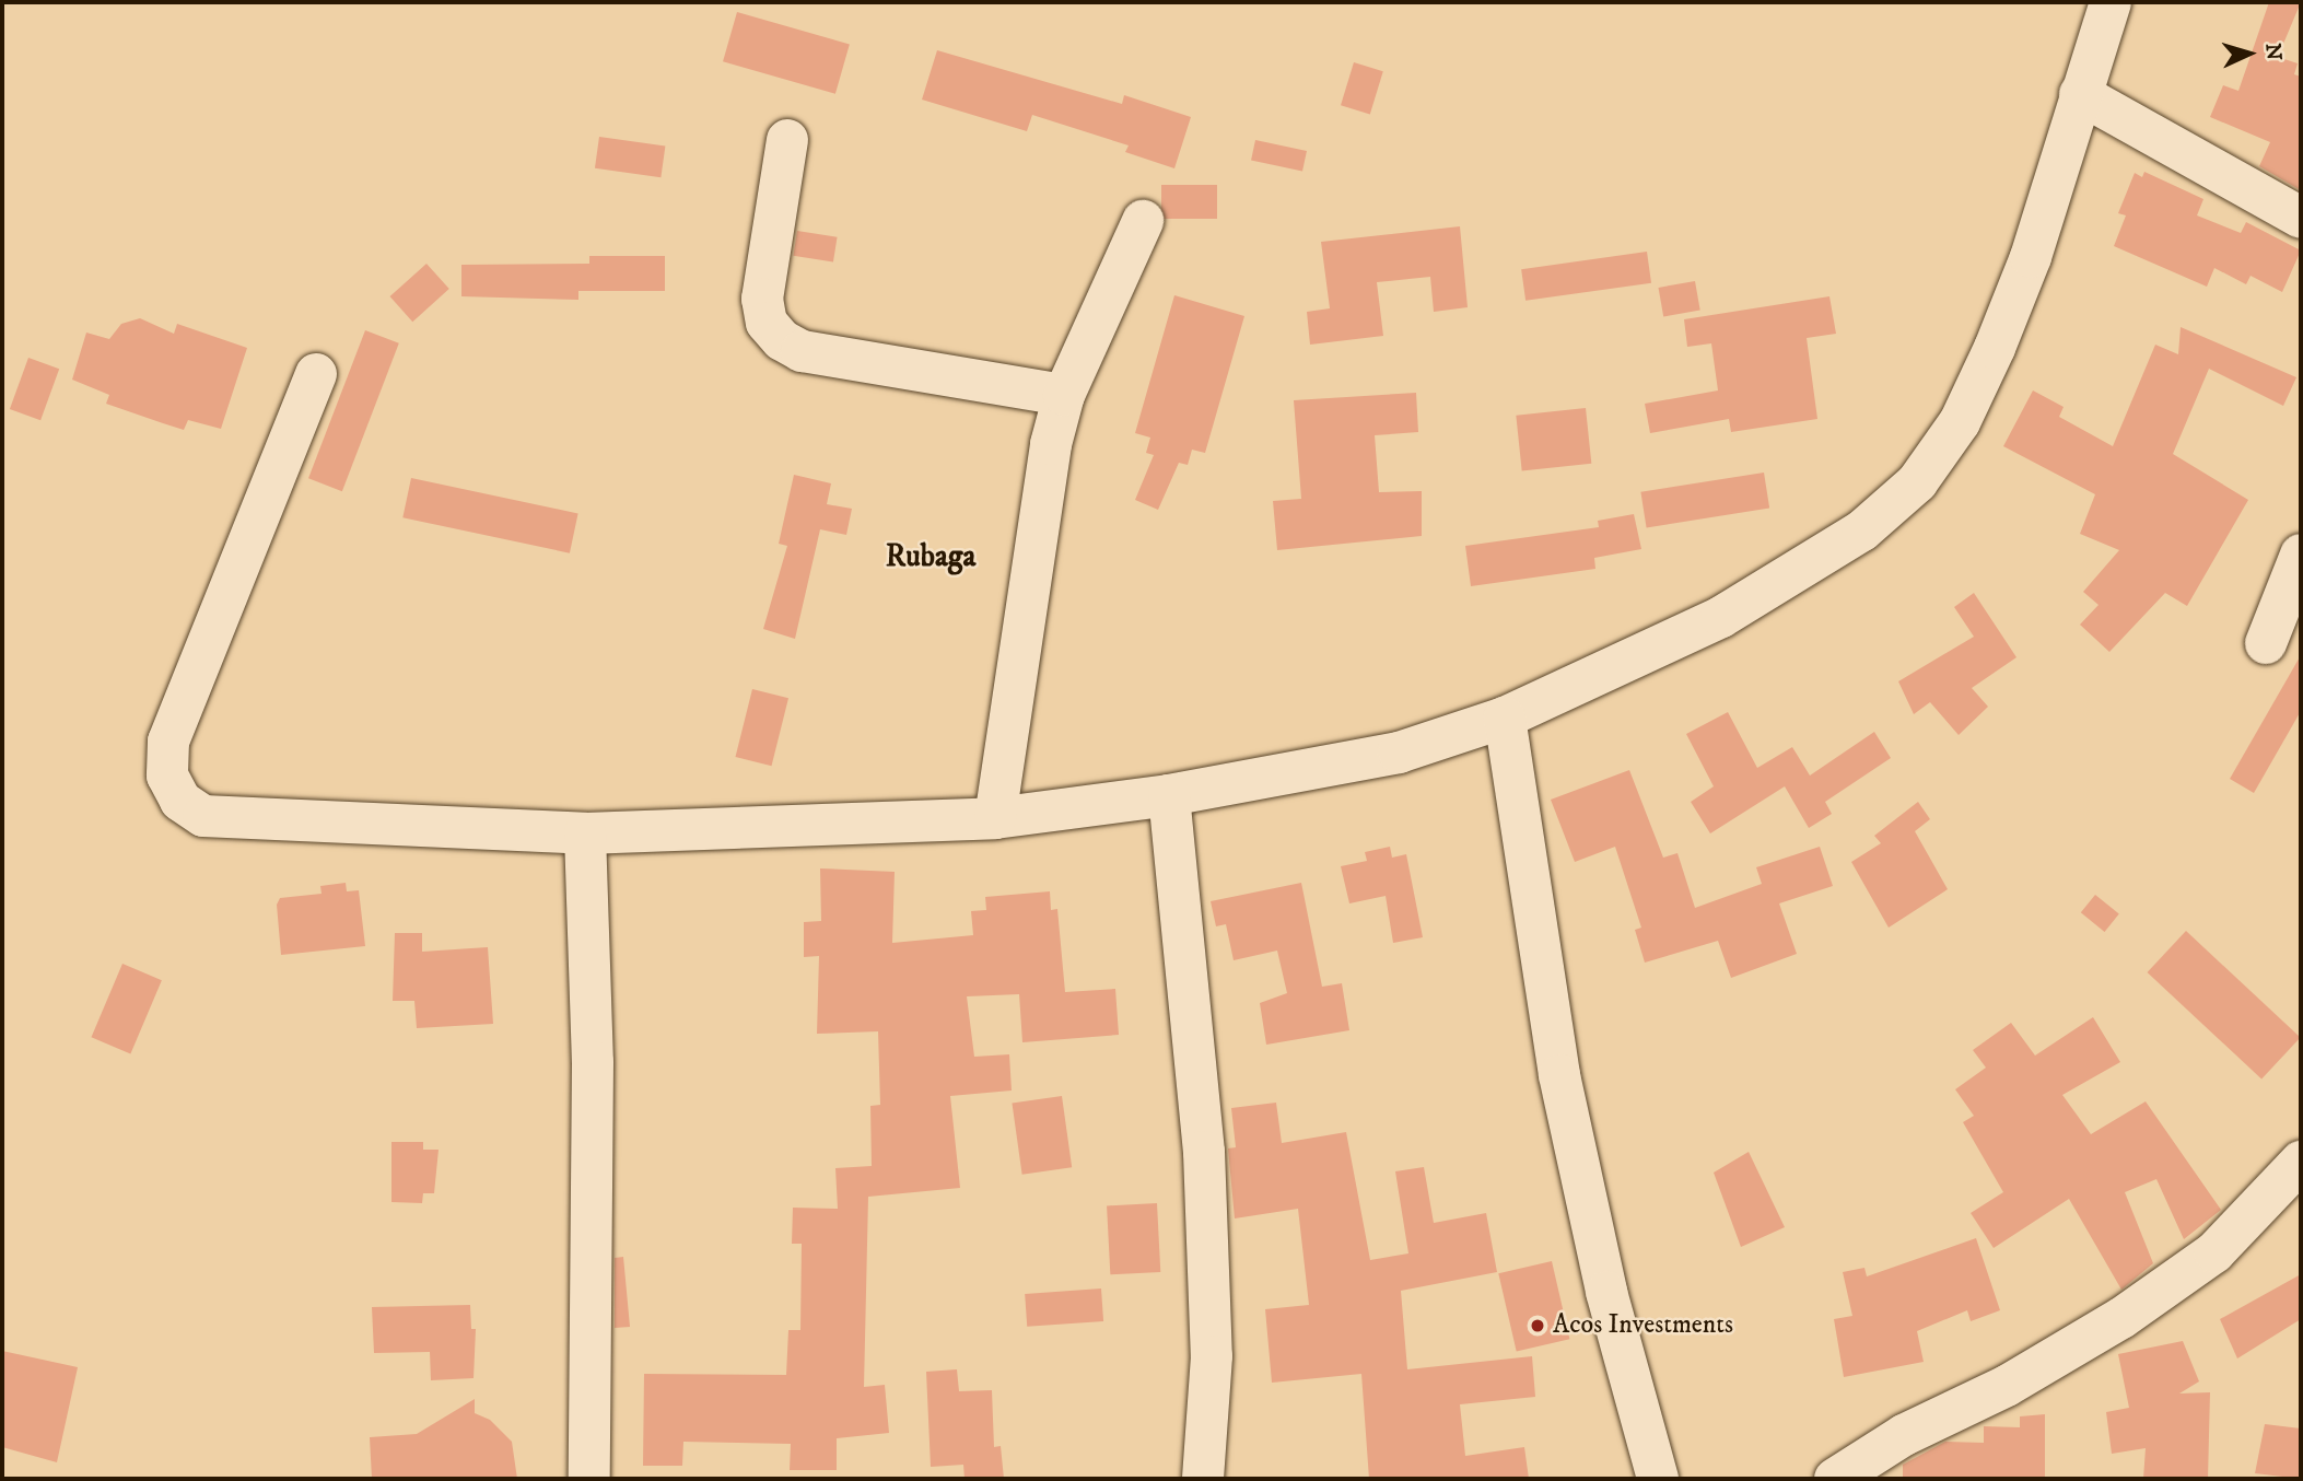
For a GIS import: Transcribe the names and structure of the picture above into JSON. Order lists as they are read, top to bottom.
{
  "districts": ["Rubaga"],
  "places": ["Acos Investments"],
  "north": "right"
}
